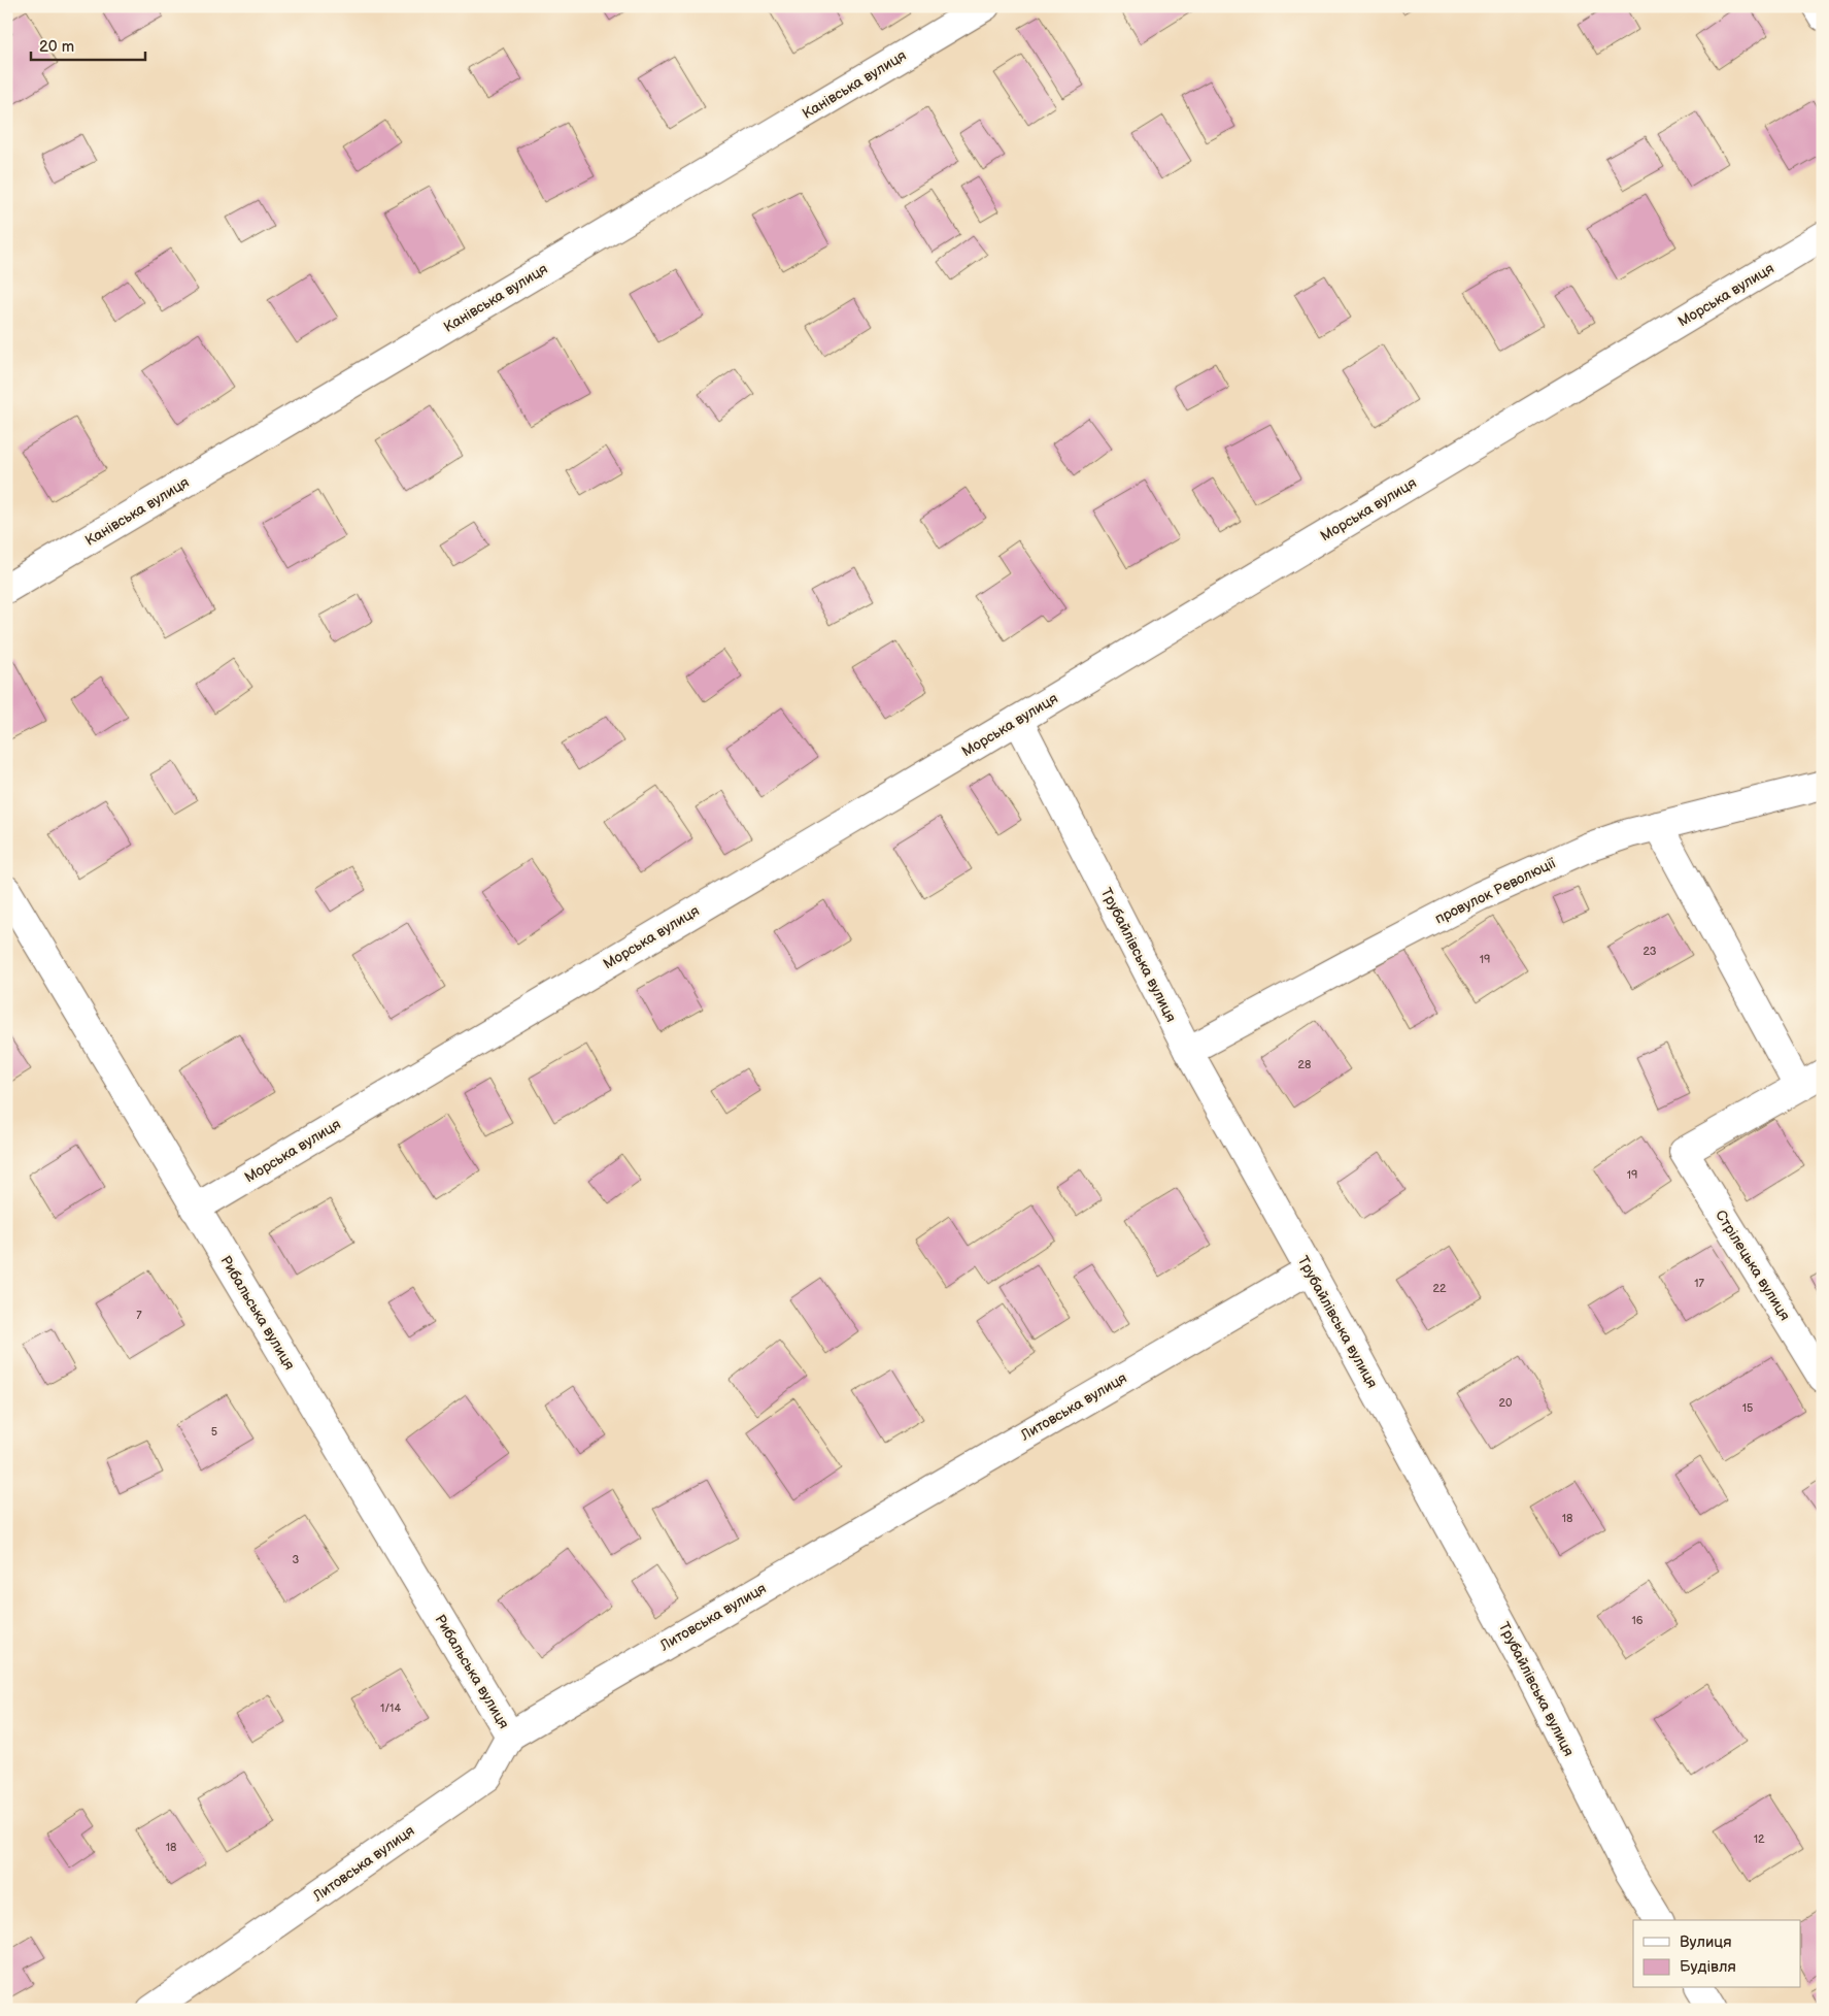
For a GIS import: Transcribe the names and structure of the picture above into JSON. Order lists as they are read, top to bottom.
{
  "streets": {
    "street": [
      "Канівська вулиця",
      "Морська вулиця",
      "провулок Революції",
      "Трубайлівська вулиця",
      "Стрілецька вулиця",
      "Рибальська вулиця",
      "Литовська вулиця"
    ]
  },
  "crossings": [
    ["Морська вулиця", "Трубайлівська вулиця"],
    ["Морська вулиця", "Рибальська вулиця"],
    ["провулок Революції", "Трубайлівська вулиця"],
    ["Трубайлівська вулиця", "Литовська вулиця"],
    ["Рибальська вулиця", "Литовська вулиця"]
  ],
  "house_numbers": [
    "23",
    "19",
    "28",
    "19",
    "17",
    "22",
    "7",
    "20",
    "15",
    "5",
    "18",
    "3",
    "16",
    "1/14",
    "12",
    "18"
  ],
  "legend": ["Вулиця", "Будівля"],
  "scale_bar": "20 m"
}
